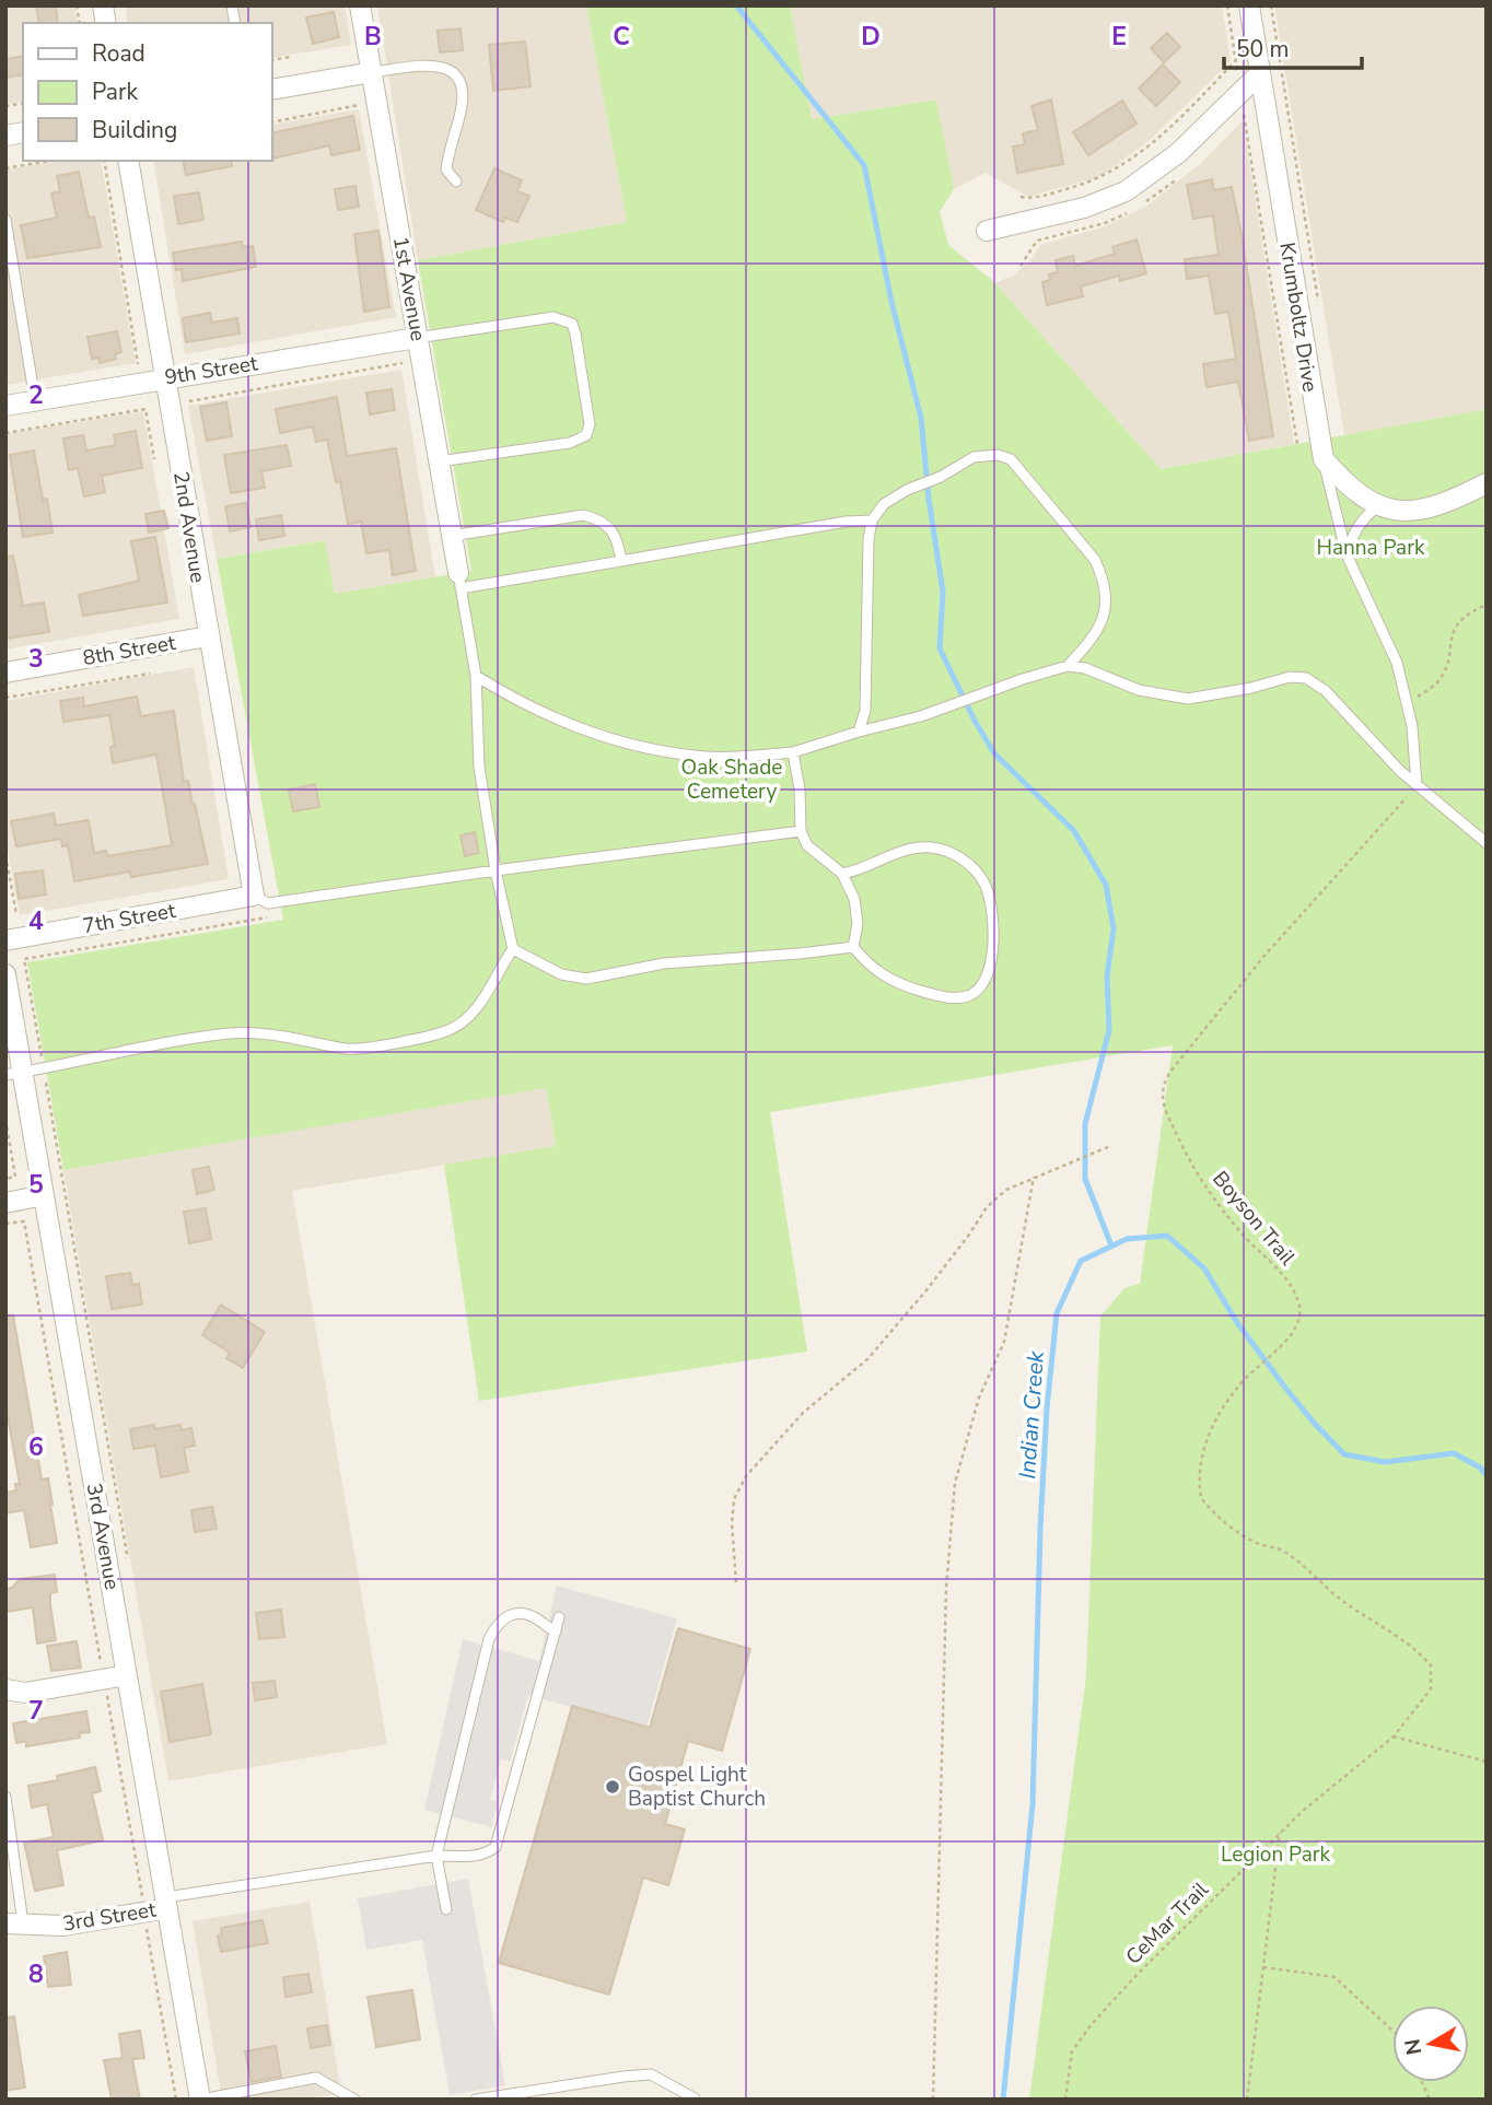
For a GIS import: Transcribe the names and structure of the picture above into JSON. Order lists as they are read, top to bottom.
{
  "streets": {
    "street": [
      "1st Avenue",
      "Krumboltz Drive",
      "9th Street",
      "2nd Avenue",
      "8th Street",
      "7th Street",
      "3rd Avenue",
      "3rd Street"
    ],
    "path": ["Boyson Trail", "CeMar Trail"]
  },
  "crossings": [
    ["1st Avenue", "9th Street"],
    ["9th Street", "2nd Avenue"],
    ["2nd Avenue", "8th Street"],
    ["2nd Avenue", "7th Street"],
    ["Boyson Trail", "CeMar Trail"],
    ["3rd Avenue", "3rd Street"]
  ],
  "water": ["Indian Creek"],
  "parks": ["Hanna Park", "Oak Shade Cemetery", "Legion Park"],
  "places": ["Gospel Light Baptist Church"],
  "legend": ["Road", "Park", "Building"],
  "scale_bar": "50 m",
  "north": "left",
  "grid": {
    "columns": [
      "B",
      "C",
      "D",
      "E"
    ],
    "rows": [
      "2",
      "3",
      "4",
      "5",
      "6",
      "7",
      "8"
    ]
  }
}
